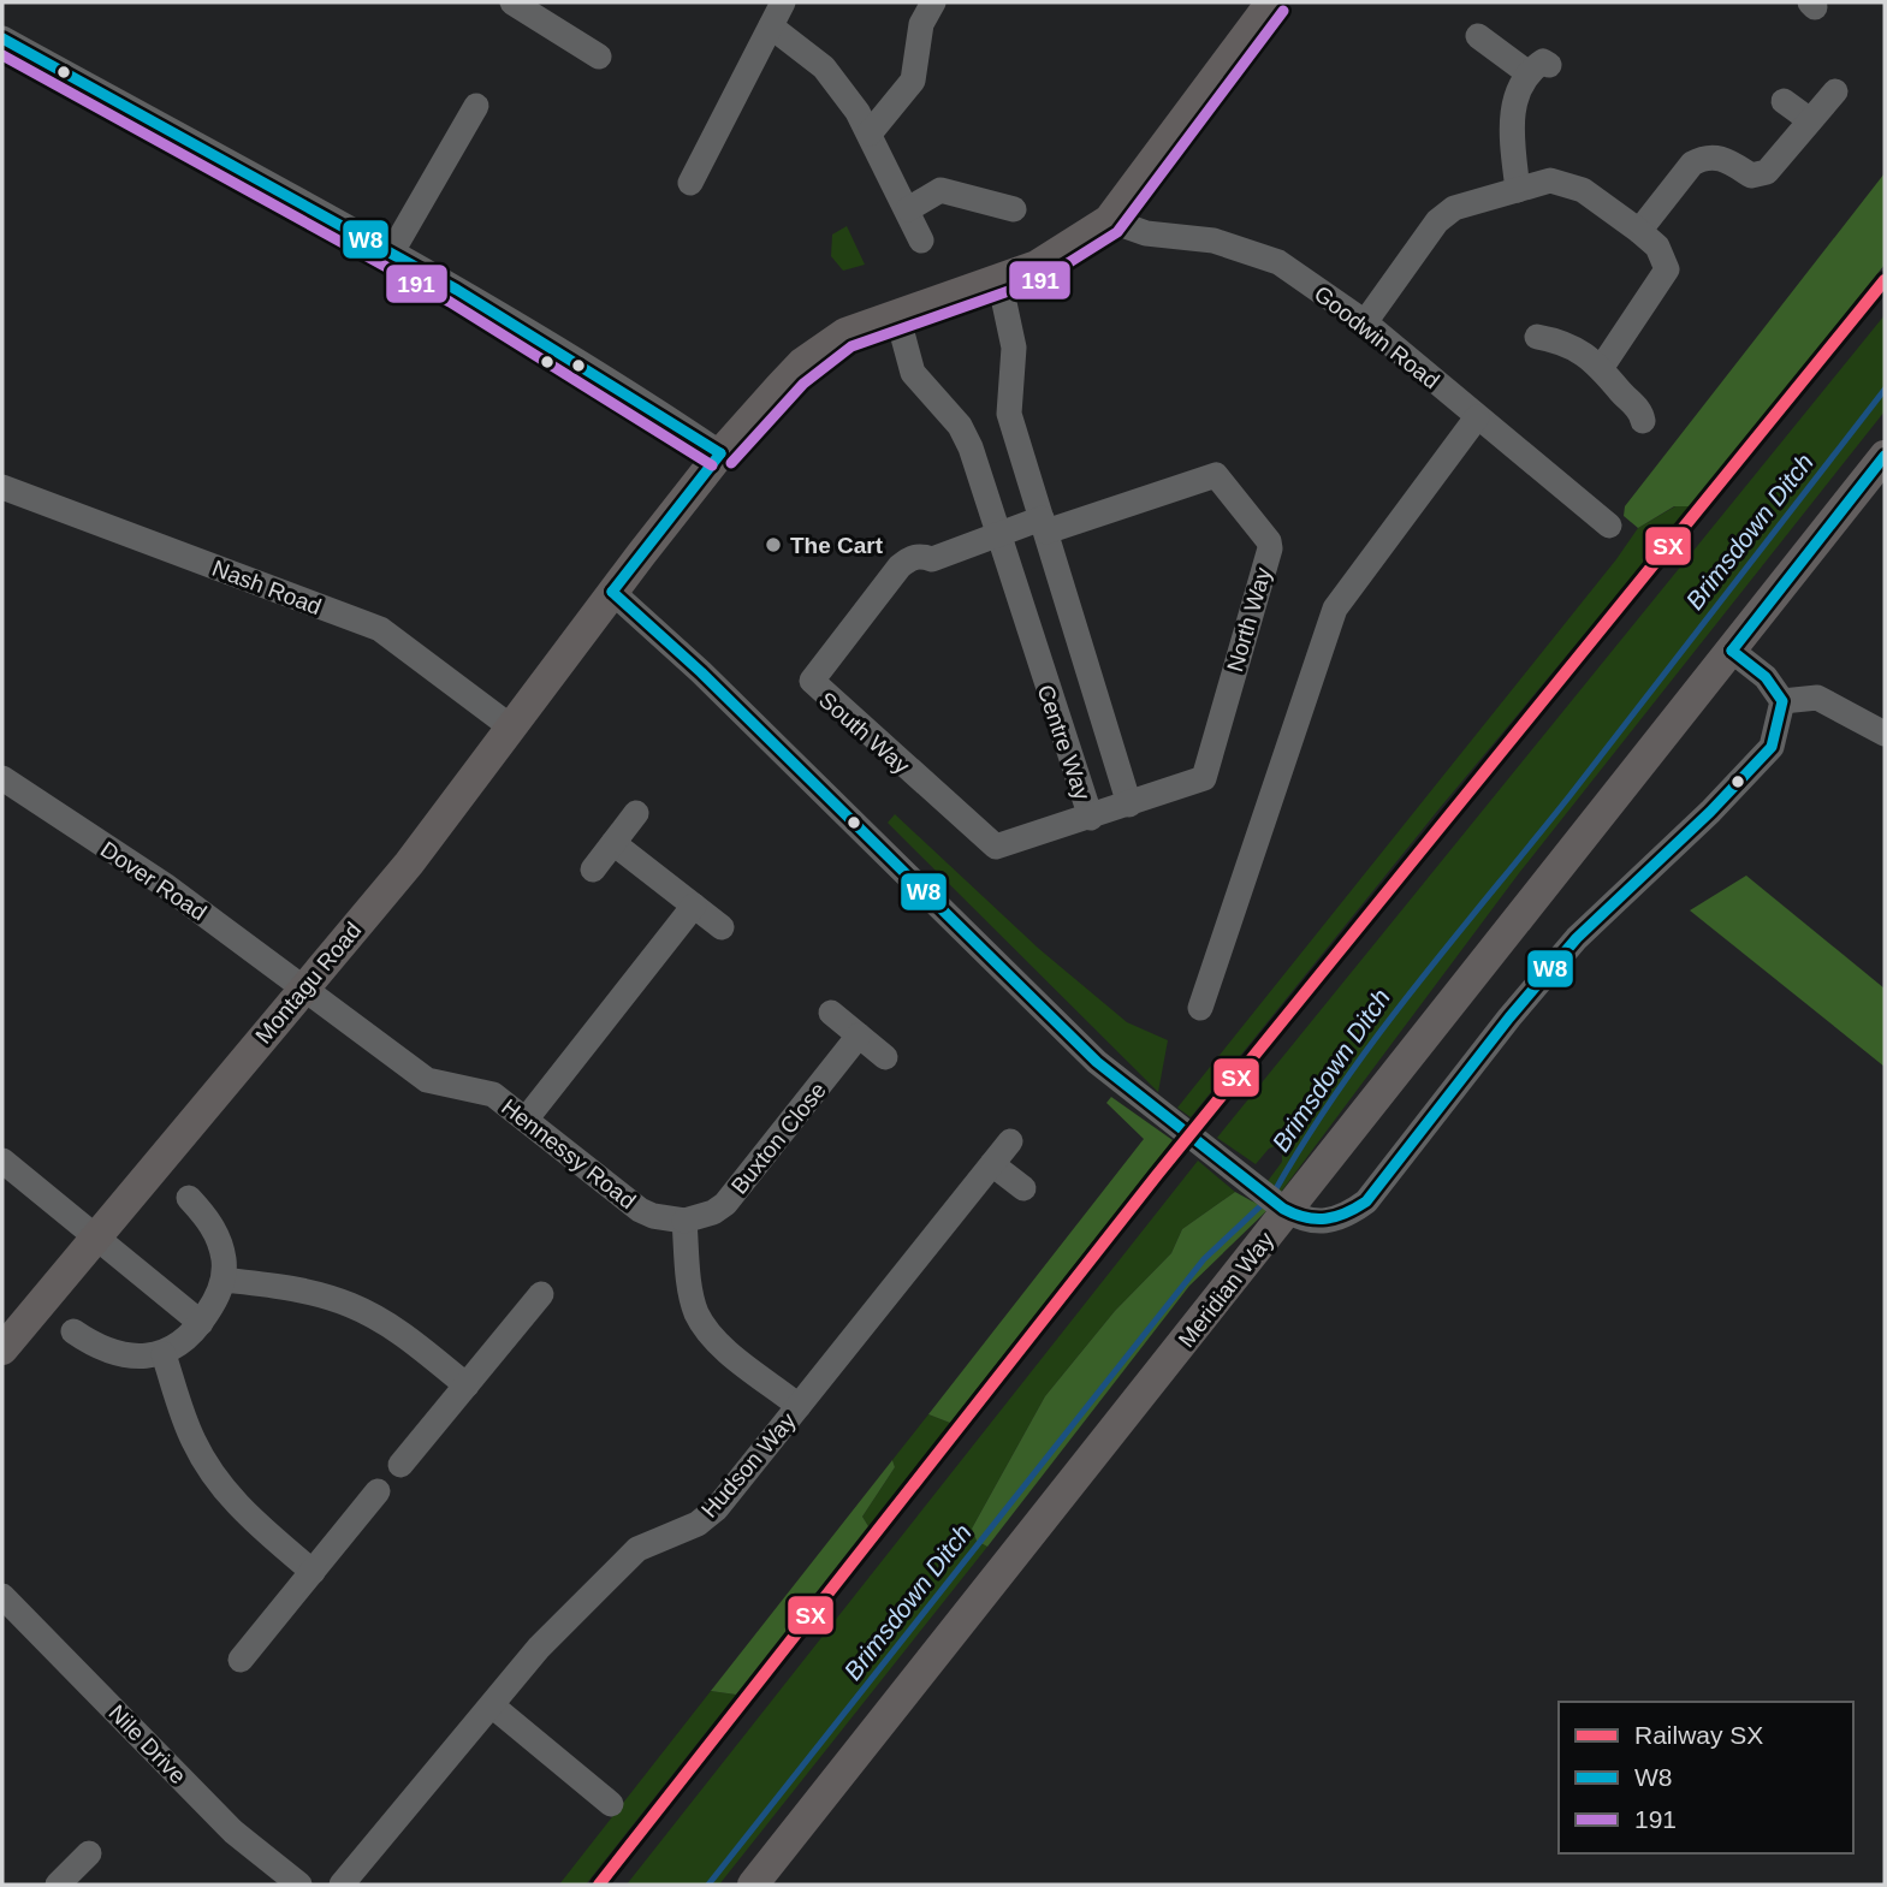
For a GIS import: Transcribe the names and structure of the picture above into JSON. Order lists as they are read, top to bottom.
{
  "streets": {
    "main road": ["Montagu Road", "Meridian Way"],
    "street": [
      "Goodwin Road",
      "Nash Road",
      "North Way",
      "South Way",
      "Centre Way",
      "Dover Road",
      "Buxton Close",
      "Hennessy Road",
      "Hudson Way",
      "Nile Drive"
    ]
  },
  "crossings": [
    ["Goodwin Road", "Montagu Road"],
    ["Nash Road", "Montagu Road"],
    ["North Way", "Centre Way"],
    ["South Way", "Centre Way"],
    ["Centre Way", "Montagu Road"],
    ["Dover Road", "Montagu Road"],
    ["Dover Road", "Hennessy Road"],
    ["Montagu Road", "Hennessy Road"],
    ["Buxton Close", "Hennessy Road"]
  ],
  "water": ["Brimsdown Ditch"],
  "places": ["The Cart"],
  "lines": ["transit line 191", "transit line W8", "rail line SX"],
  "legend": ["Railway SX", "W8", "191"]
}
